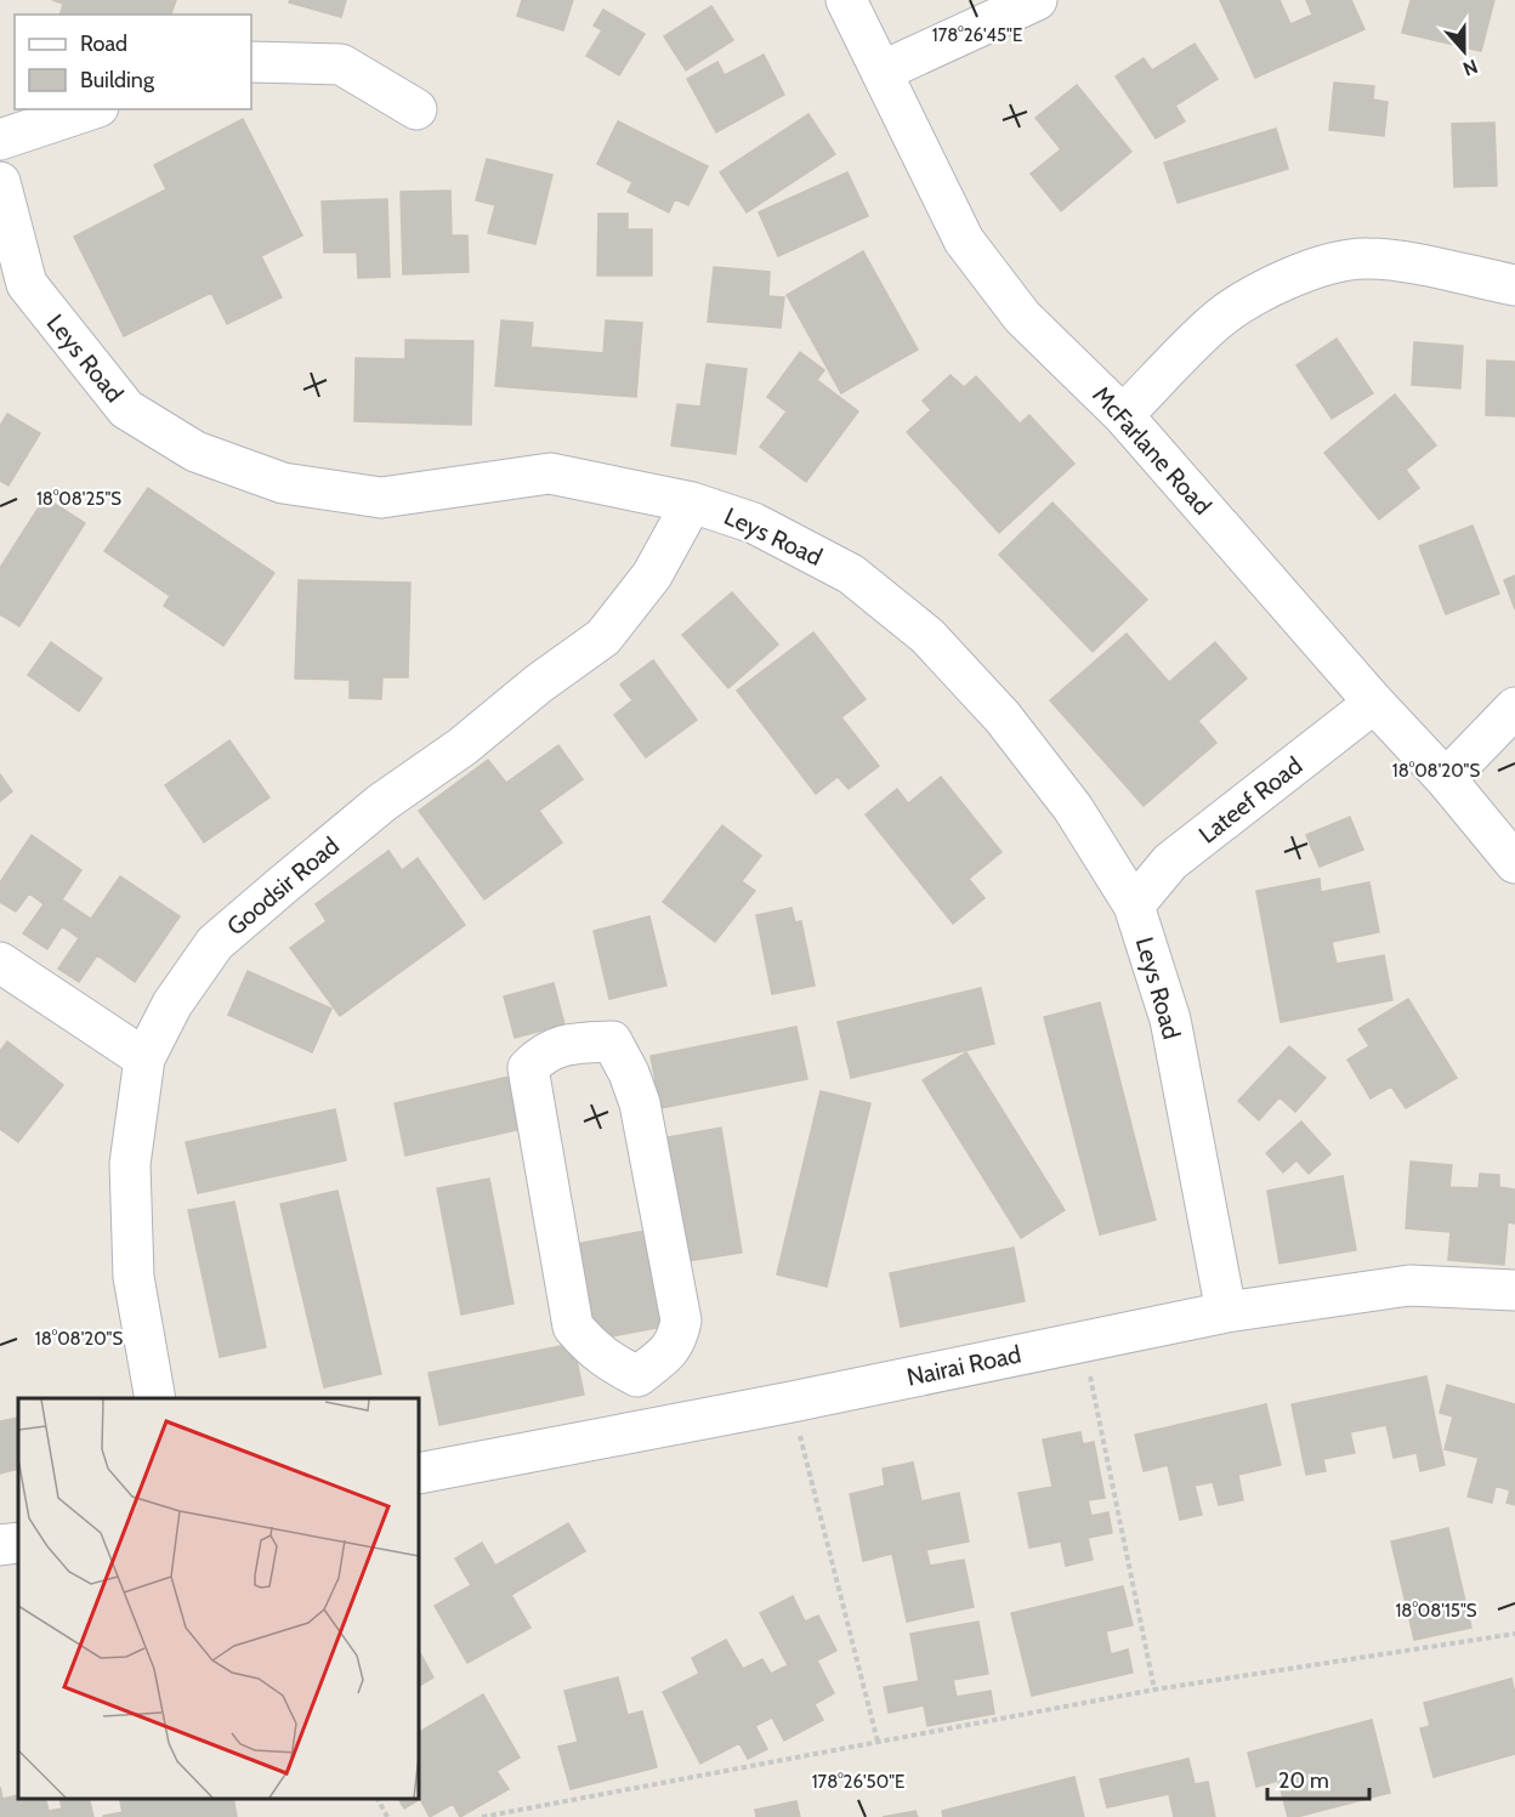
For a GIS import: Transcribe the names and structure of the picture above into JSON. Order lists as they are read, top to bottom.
{
  "streets": {
    "street": [
      "Leys Road",
      "McFarlane Road",
      "Lateef Road",
      "Goodsir Road",
      "Nairai Road"
    ]
  },
  "crossings": [
    ["Leys Road", "Lateef Road"],
    ["Leys Road", "Goodsir Road"],
    ["Leys Road", "Nairai Road"],
    ["McFarlane Road", "Lateef Road"]
  ],
  "legend": ["Road", "Building"],
  "scale_bar": "20 m",
  "north": "bottom",
  "coordinates": [
    "178°26'45\"E",
    "18°08'25\"S",
    "18°08'20\"S",
    "18°08'15\"S",
    "178°26'50\"E"
  ]
}
